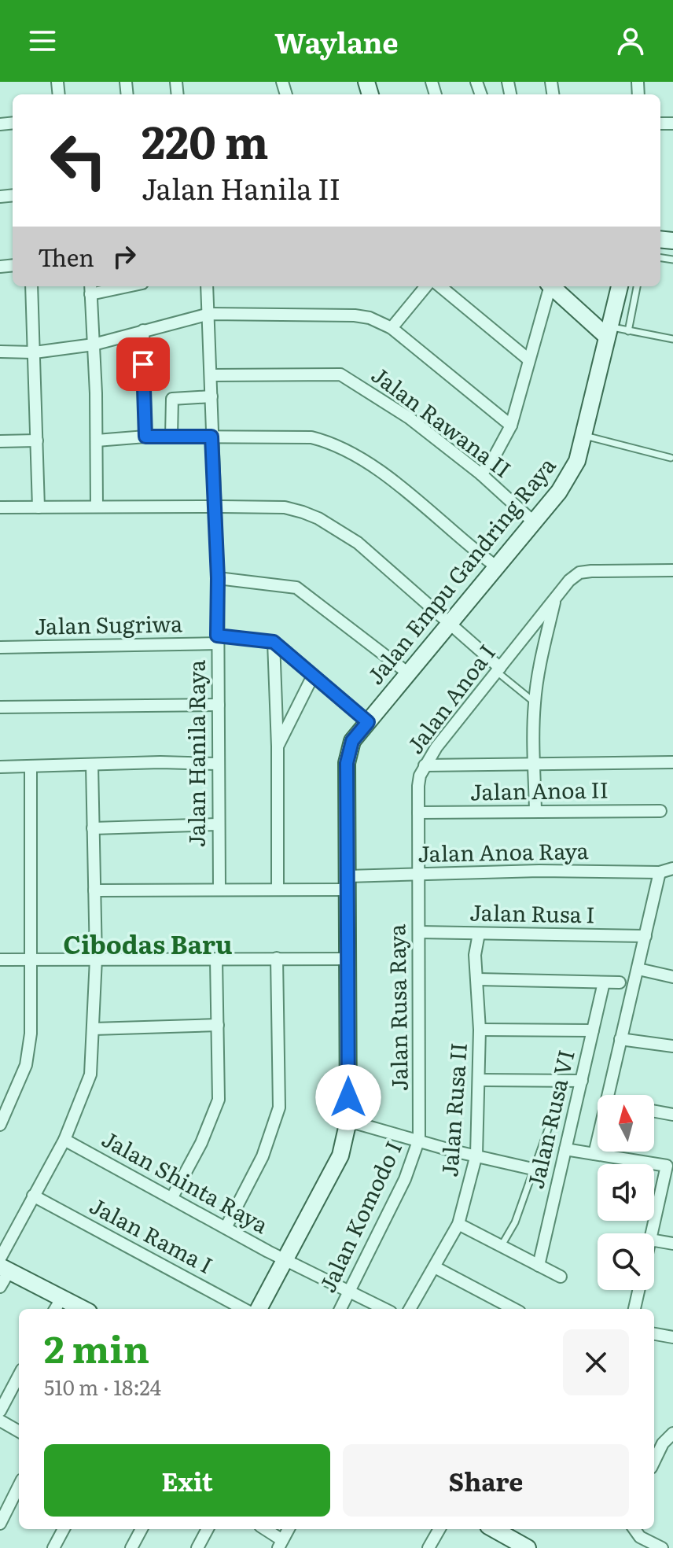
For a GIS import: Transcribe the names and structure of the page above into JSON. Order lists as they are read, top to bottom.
{
  "streets": {
    "street": [
      "Jalan Rawana II",
      "Jalan Empu Gandring Raya",
      "Jalan Sugriwa",
      "Jalan Anoa I",
      "Jalan Hanila Raya",
      "Jalan Anoa II",
      "Jalan Anoa Raya",
      "Jalan Rusa I",
      "Jalan Rusa Raya",
      "Jalan Rusa II",
      "Jalan Rusa VI",
      "Jalan Shinta Raya",
      "Jalan Komodo I",
      "Jalan Rama I"
    ]
  },
  "crossings": [
    ["Jalan Rawana II", "Jalan Empu Gandring Raya"],
    ["Jalan Rawana II", "Jalan Hanila Raya"],
    ["Jalan Empu Gandring Raya", "Jalan Anoa Raya"],
    ["Jalan Empu Gandring Raya", "Jalan Shinta Raya"],
    ["Jalan Sugriwa", "Jalan Hanila Raya"],
    ["Jalan Anoa I", "Jalan Anoa II"],
    ["Jalan Anoa I", "Jalan Anoa Raya"],
    ["Jalan Anoa I", "Jalan Rusa Raya"],
    ["Jalan Hanila Raya", "Jalan Anoa Raya"],
    ["Jalan Anoa Raya", "Jalan Rusa Raya"],
    ["Jalan Rusa I", "Jalan Rusa Raya"],
    ["Jalan Rusa I", "Jalan Rusa II"],
    ["Jalan Rusa Raya", "Jalan Komodo I"],
    ["Jalan Shinta Raya", "Jalan Komodo I"]
  ],
  "districts": ["Cibodas Baru"],
  "north": "top",
  "page": {
    "header": "Waylane",
    "turn": ["220 m", "Jalan Hanila II"],
    "then": "Then",
    "heading": ["2 min", "510 m · 18:24"],
    "buttons": ["Exit", "Share"]
  }
}
